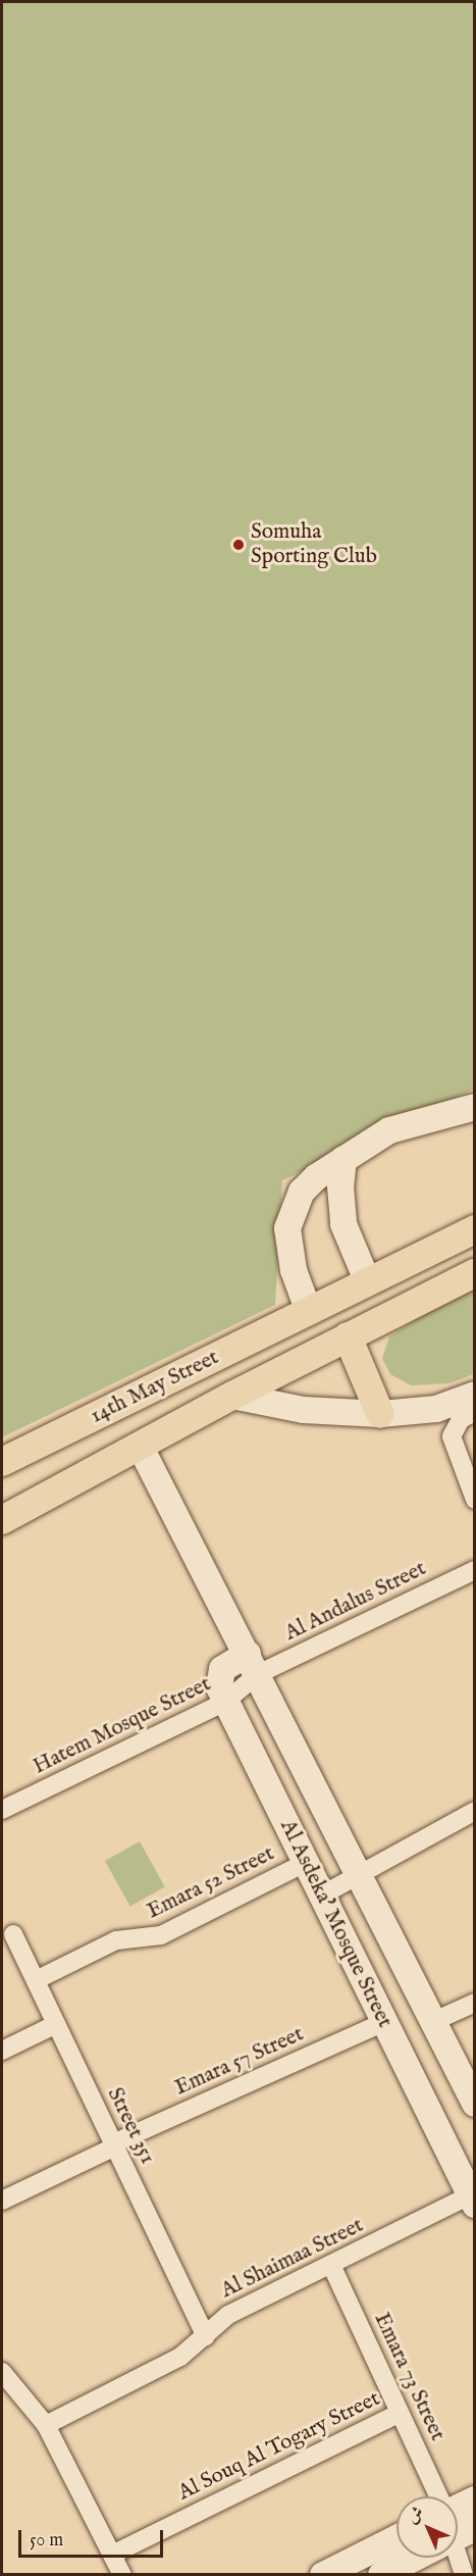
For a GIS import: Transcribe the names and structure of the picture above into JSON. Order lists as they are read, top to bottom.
{
  "streets": {
    "main road": ["14th May Street"],
    "street": [
      "Al Andalus Street",
      "Hatem Mosque Street",
      "Emara 52 Street",
      "Al Asdeka' Mosque Street",
      "Emara 57 Street",
      "Street 351",
      "Al Shaimaa Street",
      "Emara 73 Street",
      "Al Souq Al Togary Street"
    ]
  },
  "crossings": [
    ["14th May Street", "Al Asdeka' Mosque Street"],
    ["Al Andalus Street", "Al Asdeka' Mosque Street"],
    ["Hatem Mosque Street", "Al Asdeka' Mosque Street"],
    ["Emara 52 Street", "Al Asdeka' Mosque Street"],
    ["Emara 52 Street", "Street 351"],
    ["Al Asdeka' Mosque Street", "Emara 57 Street"],
    ["Al Asdeka' Mosque Street", "Al Shaimaa Street"],
    ["Emara 57 Street", "Street 351"],
    ["Street 351", "Al Shaimaa Street"],
    ["Al Shaimaa Street", "Emara 73 Street"],
    ["Emara 73 Street", "Al Souq Al Togary Street"]
  ],
  "places": ["Somuha Sporting Club"],
  "scale_bar": "50 m",
  "north": "top left"
}
